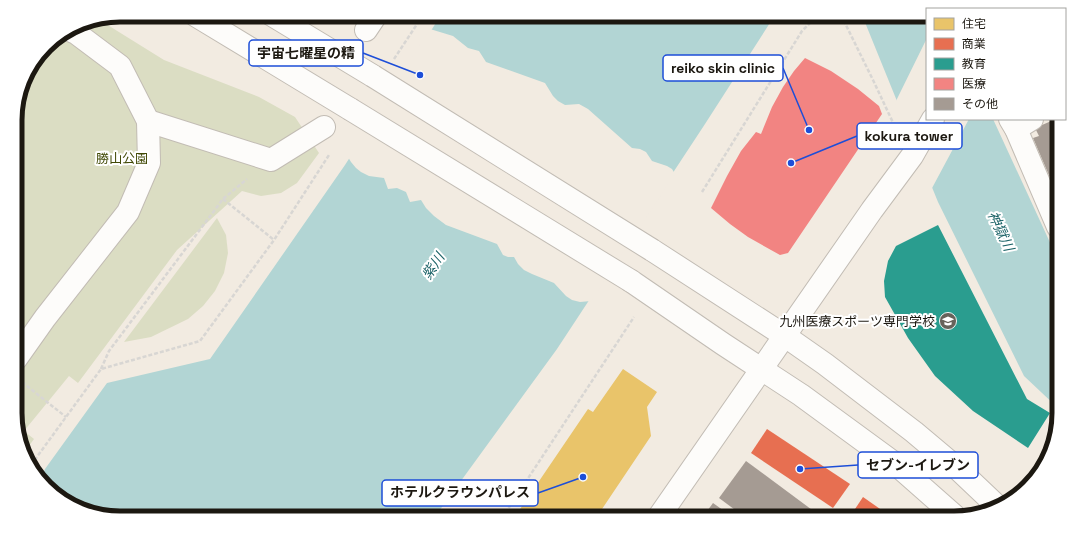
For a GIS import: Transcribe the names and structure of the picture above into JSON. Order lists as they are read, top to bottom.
{
  "water": ["神獄川", "紫川"],
  "parks": ["勝山公園"],
  "places": {
    "other": [
      "宇宙七曜星の精",
      "reiko skin clinic",
      "kokura tower",
      "セブン-イレブン",
      "ホテルクラウンパレス"
    ],
    "school or university": ["九州医療スポーツ専門学校"]
  },
  "legend": [
    "住宅",
    "商業",
    "教育",
    "医療",
    "その他"
  ]
}
